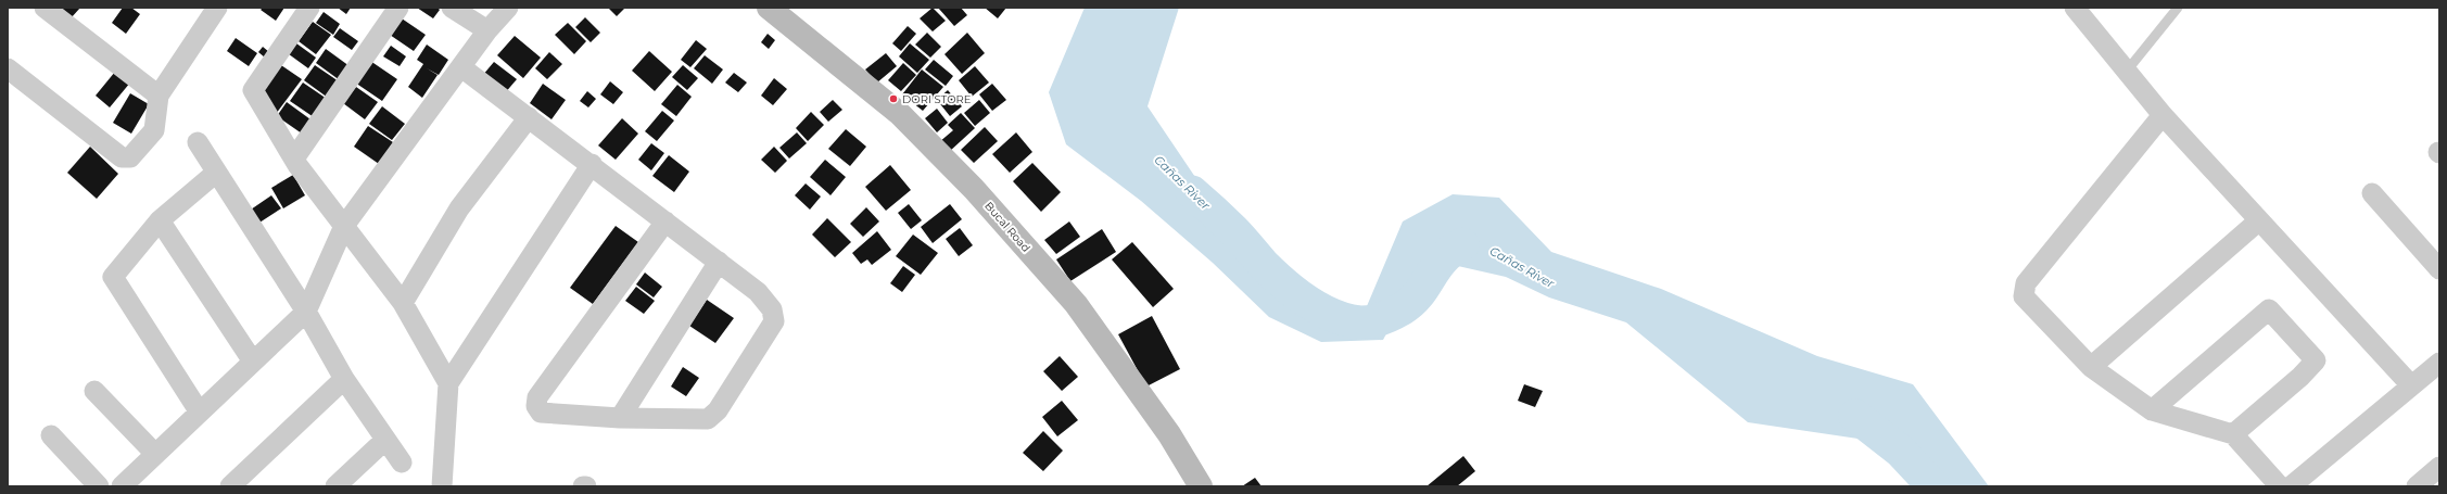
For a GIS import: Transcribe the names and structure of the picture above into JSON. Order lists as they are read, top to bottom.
{
  "streets": {
    "street": ["Bucal Road"]
  },
  "water": ["Cañas River"],
  "places": ["DORI STORE"]
}
